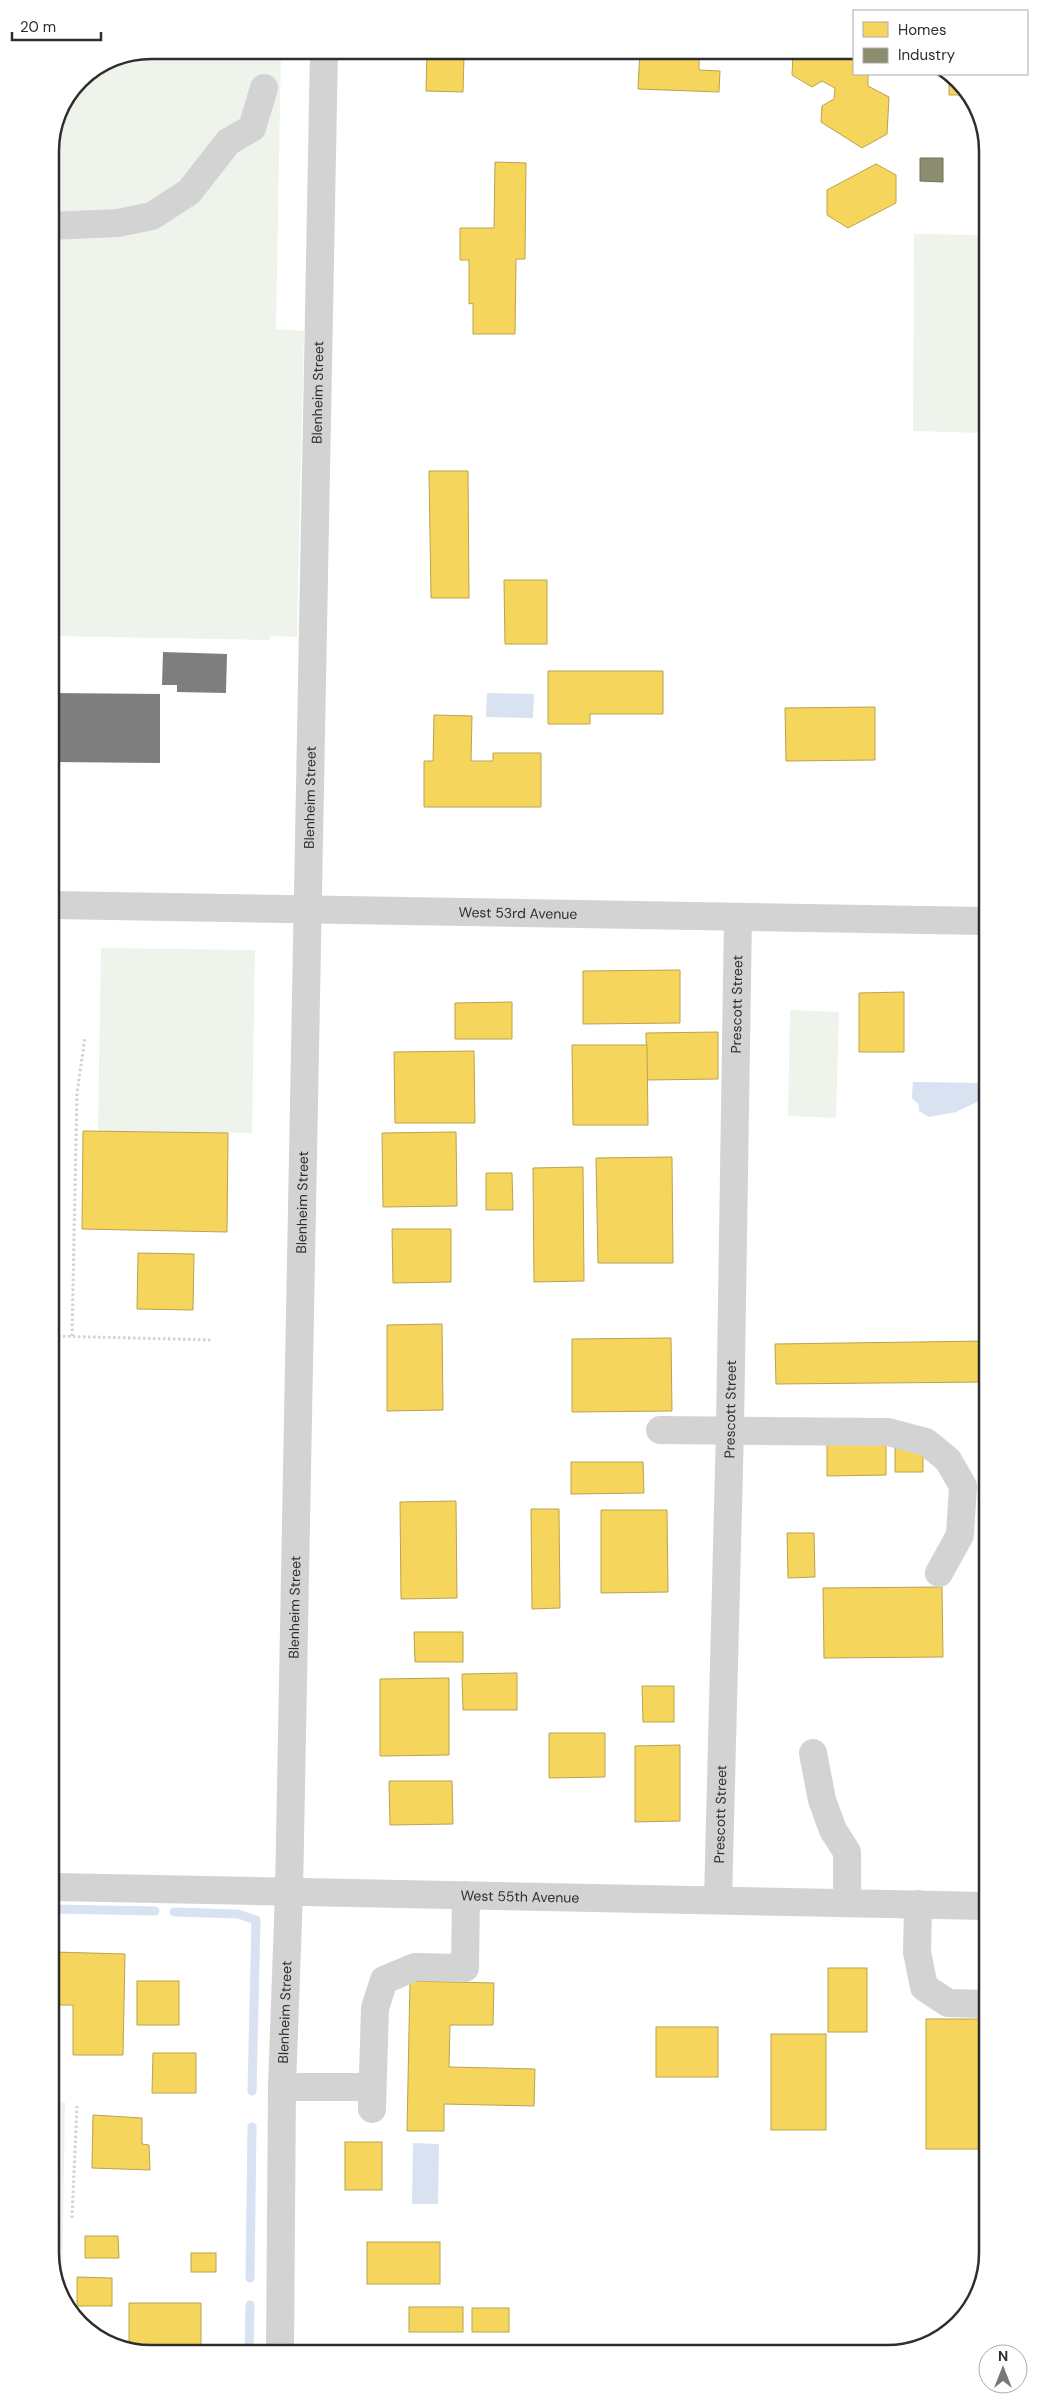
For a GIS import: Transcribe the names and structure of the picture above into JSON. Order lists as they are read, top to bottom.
{
  "streets": {
    "street": [
      "Blenheim Street",
      "West 53rd Avenue",
      "Prescott Street",
      "West 55th Avenue"
    ]
  },
  "crossings": [
    ["Blenheim Street", "West 53rd Avenue"],
    ["Blenheim Street", "West 55th Avenue"],
    ["West 53rd Avenue", "Prescott Street"],
    ["Prescott Street", "West 55th Avenue"]
  ],
  "legend": ["Homes", "Industry"],
  "scale_bar": "20 m",
  "north": "top"
}
